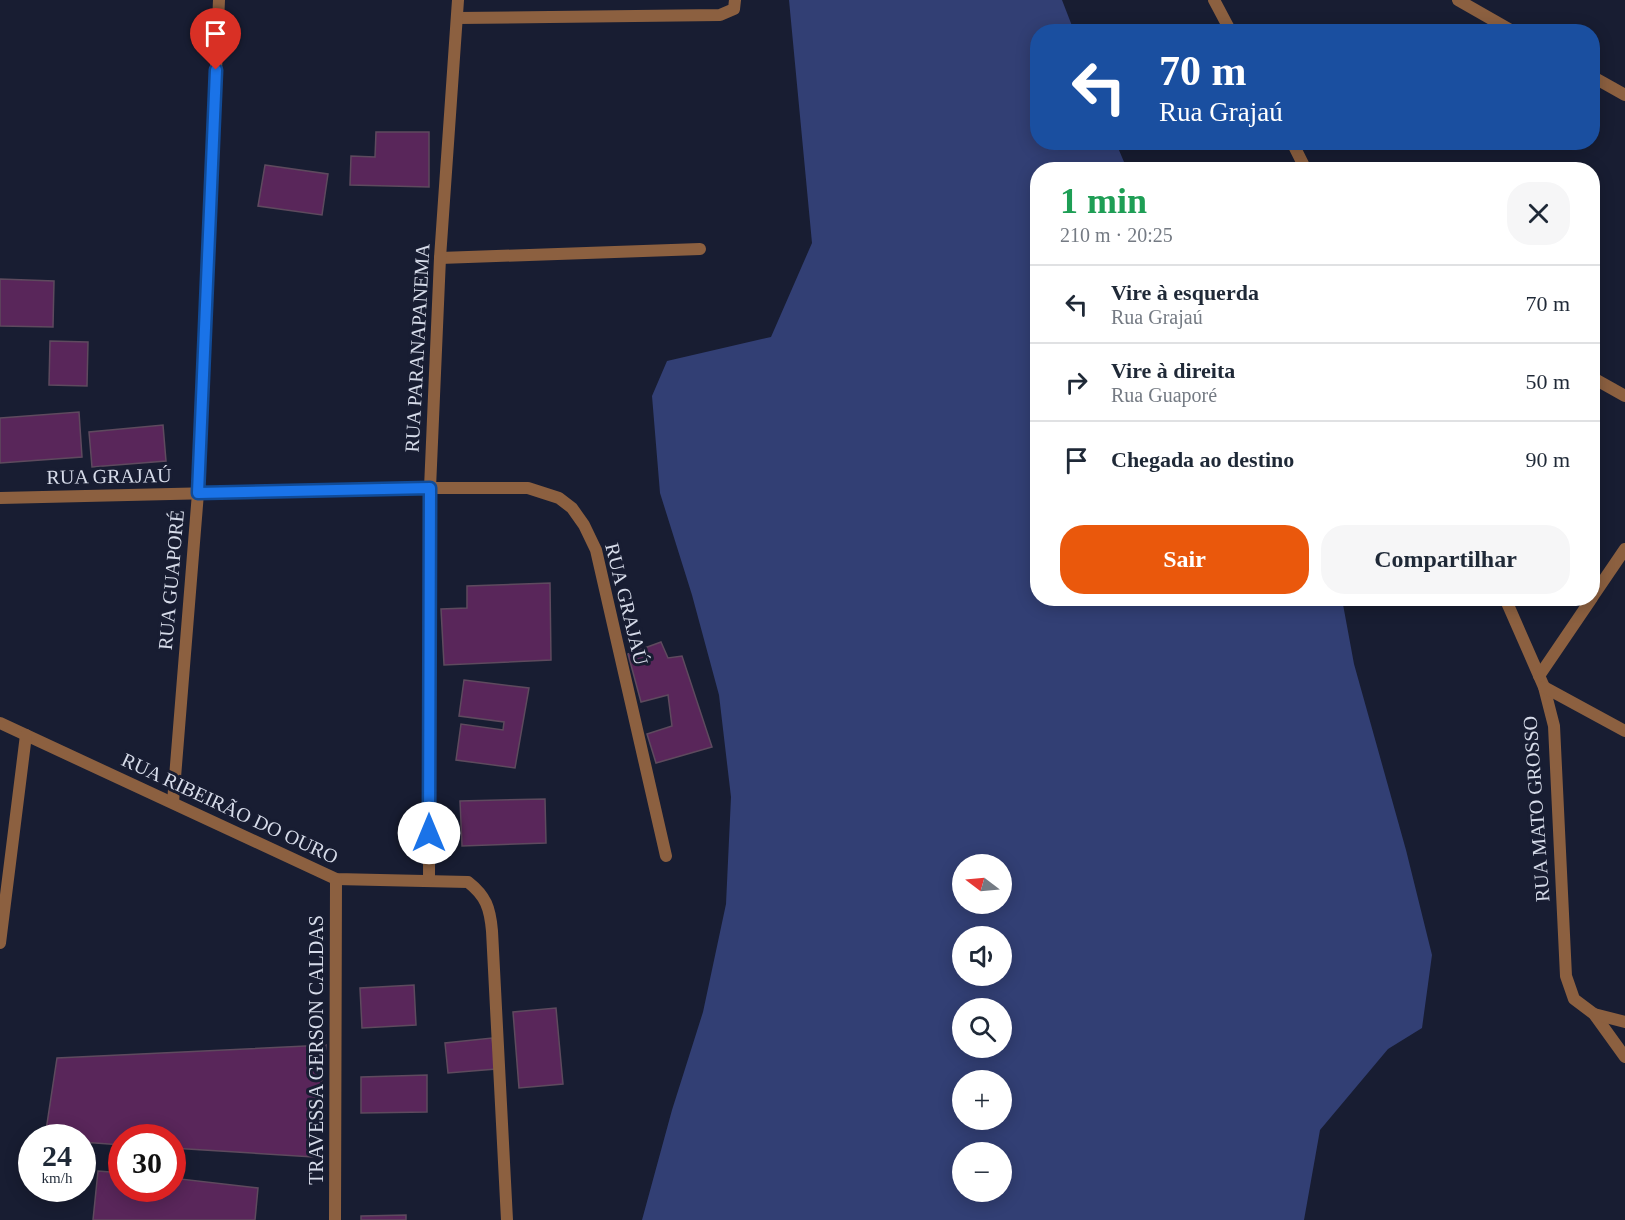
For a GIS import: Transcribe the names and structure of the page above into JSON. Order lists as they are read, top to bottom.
{
  "streets": {
    "street": [
      "RUA PARANAPANEMA",
      "RUA GRAJAÚ",
      "RUA GUAPORÉ",
      "RUA RIBEIRÃO DO OURO",
      "RUA MATO GROSSO",
      "TRAVESSA GERSON CALDAS"
    ]
  },
  "crossings": [
    ["RUA PARANAPANEMA", "RUA GRAJAÚ"],
    ["RUA PARANAPANEMA", "RUA RIBEIRÃO DO OURO"],
    ["RUA GRAJAÚ", "RUA GUAPORÉ"],
    ["RUA GUAPORÉ", "RUA RIBEIRÃO DO OURO"],
    ["RUA RIBEIRÃO DO OURO", "TRAVESSA GERSON CALDAS"]
  ],
  "north": "left",
  "page": {
    "turn": ["70 m", "Rua Grajaú"],
    "heading": ["1 min", "210 m · 20:25"],
    "list": [
      {
        "name": "Vire à esquerda",
        "note": "Rua Grajaú",
        "value": "70 m"
      },
      {
        "name": "Vire à direita",
        "note": "Rua Guaporé",
        "value": "50 m"
      },
      {
        "name": "Chegada ao destino",
        "value": "90 m"
      }
    ],
    "buttons": ["Sair", "Compartilhar"],
    "map_buttons": ["+", "−"],
    "speed": "24 km/h",
    "limit": "30"
  }
}
